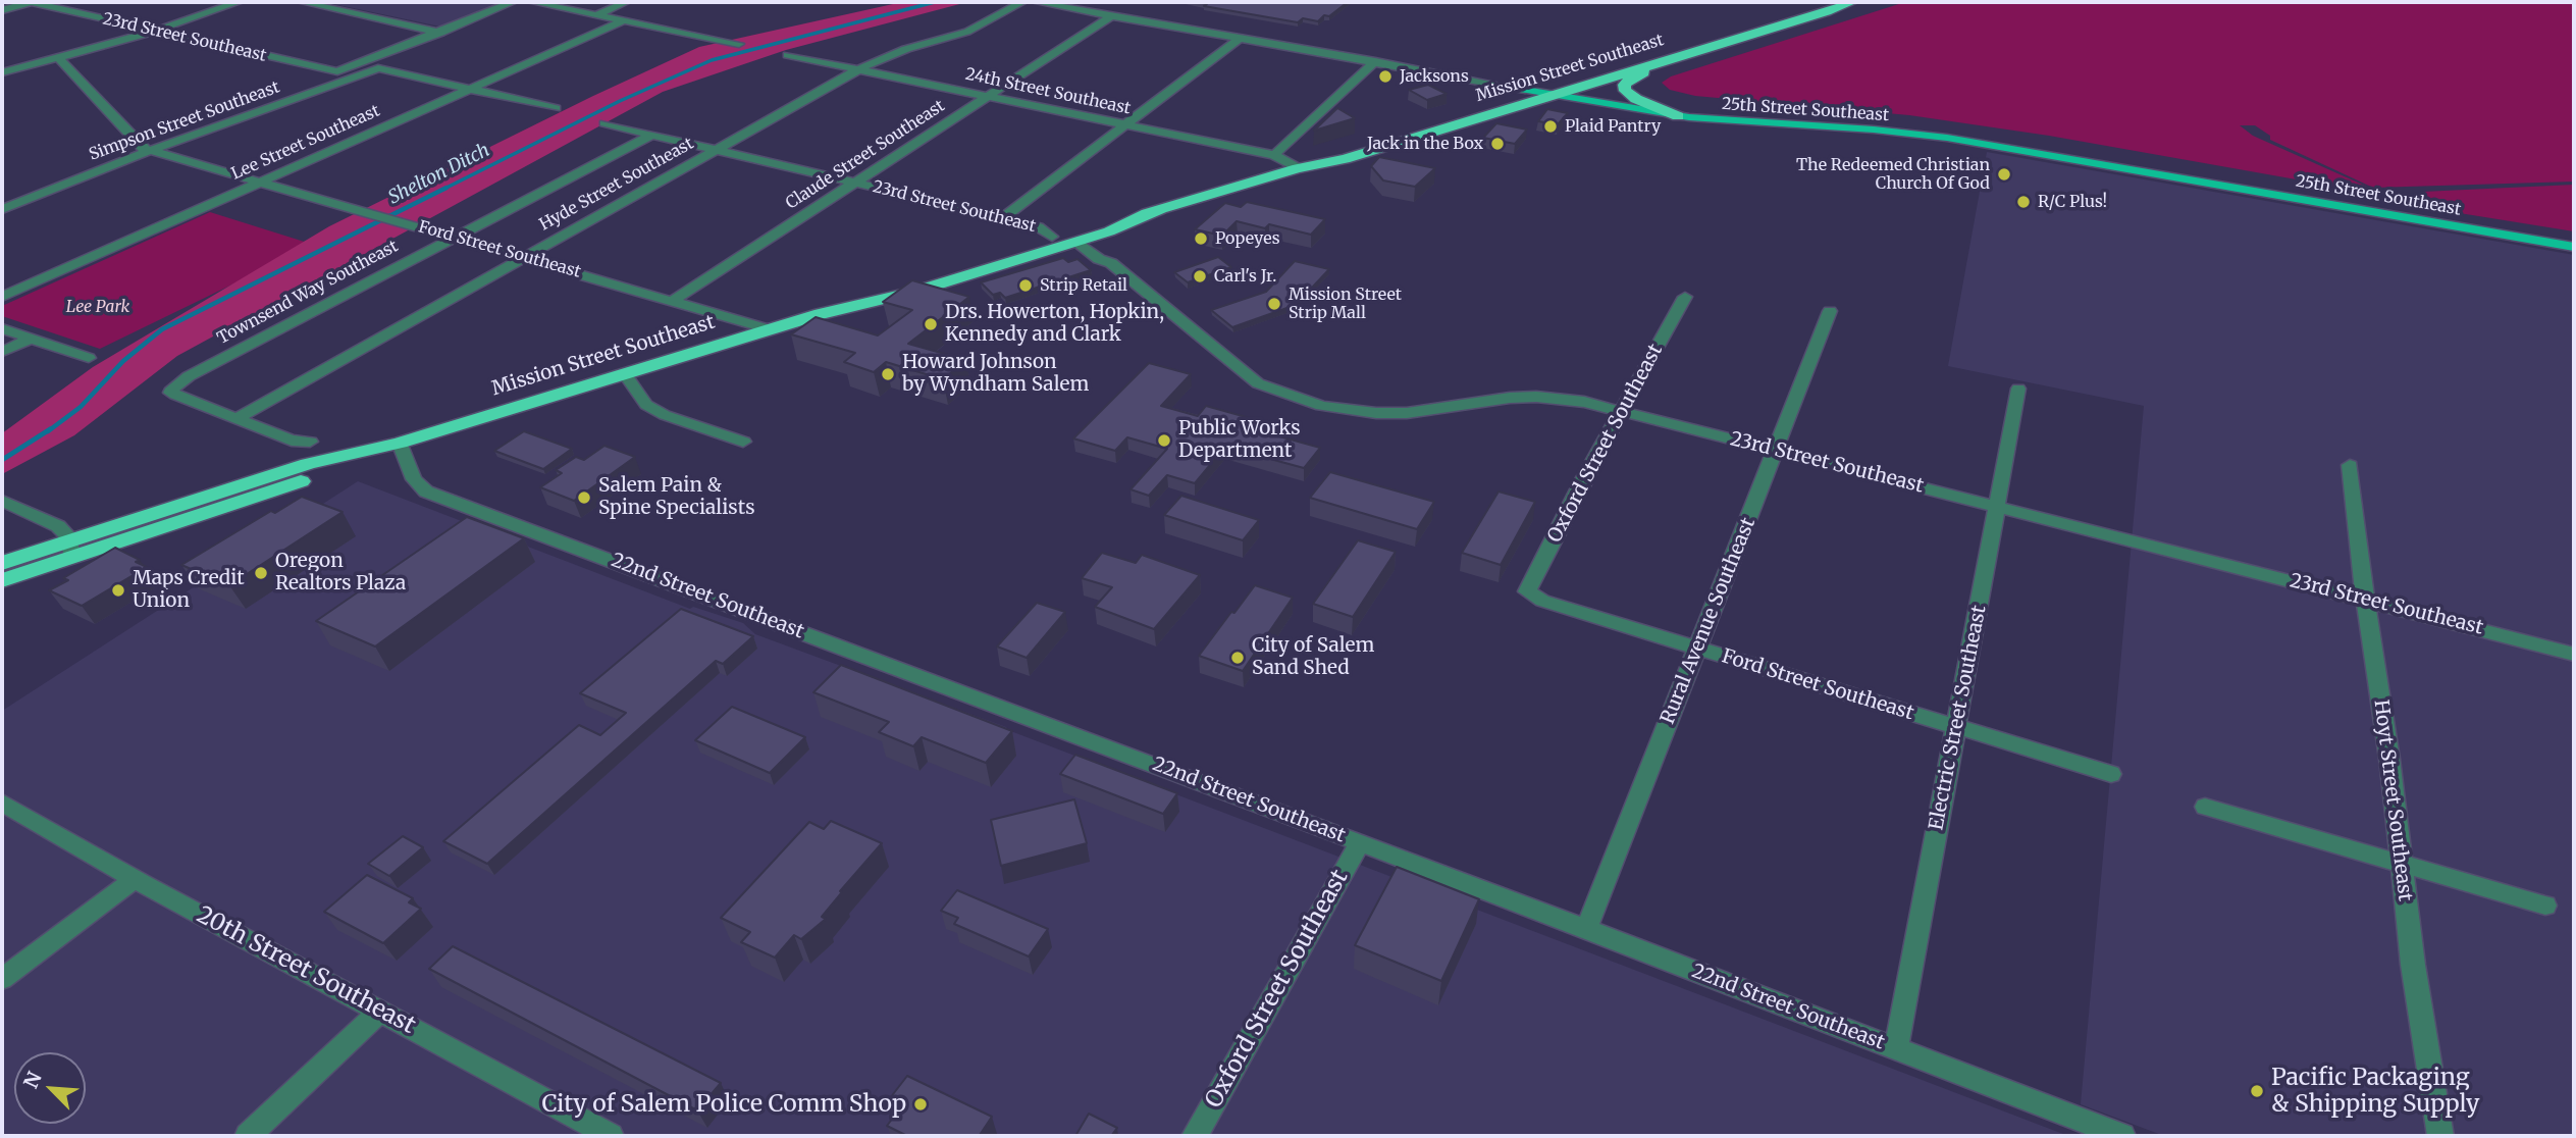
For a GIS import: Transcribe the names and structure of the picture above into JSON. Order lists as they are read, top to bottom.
{
  "streets": {
    "highway": ["Mission Street Southeast"],
    "main road": ["25th Street Southeast"],
    "street": [
      "23rd Street Southeast",
      "24th Street Southeast",
      "Simpson Street Southeast",
      "Lee Street Southeast",
      "Claude Street Southeast",
      "Hyde Street Southeast",
      "Ford Street Southeast",
      "Townsend Way Southeast",
      "Oxford Street Southeast",
      "22nd Street Southeast",
      "Rural Avenue Southeast",
      "Electric Street Southeast",
      "Hoyt Street Southeast",
      "20th Street Southeast"
    ]
  },
  "crossings": [
    ["23rd Street Southeast", "Mission Street Southeast"],
    ["23rd Street Southeast", "Claude Street Southeast"],
    ["23rd Street Southeast", "Hyde Street Southeast"],
    ["23rd Street Southeast", "Townsend Way Southeast"],
    ["23rd Street Southeast", "Oxford Street Southeast"],
    ["23rd Street Southeast", "Rural Avenue Southeast"],
    ["23rd Street Southeast", "Electric Street Southeast"],
    ["23rd Street Southeast", "Hoyt Street Southeast"],
    ["Mission Street Southeast", "24th Street Southeast"],
    ["Mission Street Southeast", "25th Street Southeast"],
    ["Mission Street Southeast", "Ford Street Southeast"],
    ["Mission Street Southeast", "22nd Street Southeast"],
    ["24th Street Southeast", "Claude Street Southeast"],
    ["24th Street Southeast", "Hyde Street Southeast"],
    ["25th Street Southeast", "Claude Street Southeast"],
    ["Simpson Street Southeast", "Lee Street Southeast"],
    ["Simpson Street Southeast", "Ford Street Southeast"],
    ["Lee Street Southeast", "Ford Street Southeast"],
    ["Claude Street Southeast", "Ford Street Southeast"],
    ["Hyde Street Southeast", "Ford Street Southeast"],
    ["Hyde Street Southeast", "Townsend Way Southeast"],
    ["Ford Street Southeast", "Townsend Way Southeast"],
    ["Ford Street Southeast", "Oxford Street Southeast"],
    ["Ford Street Southeast", "Rural Avenue Southeast"],
    ["Ford Street Southeast", "Electric Street Southeast"],
    ["Oxford Street Southeast", "22nd Street Southeast"],
    ["22nd Street Southeast", "Rural Avenue Southeast"],
    ["22nd Street Southeast", "Electric Street Southeast"]
  ],
  "water": ["Shelton Ditch"],
  "parks": ["Lee Park"],
  "places": [
    "Jacksons",
    "Plaid Pantry",
    "Jack in the Box",
    "The Redeemed Christian Church Of God",
    "R/C Plus!",
    "Popeyes",
    "Carl's Jr.",
    "Strip Retail",
    "Mission Street Strip Mall",
    "Drs. Howerton, Hopkin, Kennedy and Clark",
    "Howard Johnson by Wyndham Salem",
    "Public Works Department",
    "Salem Pain & Spine Specialists",
    "Oregon Realtors Plaza",
    "Maps Credit Union",
    "City of Salem Sand Shed",
    "Pacific Packaging & Shipping Supply",
    "City of Salem Police Comm Shop"
  ],
  "north": "top left"
}
